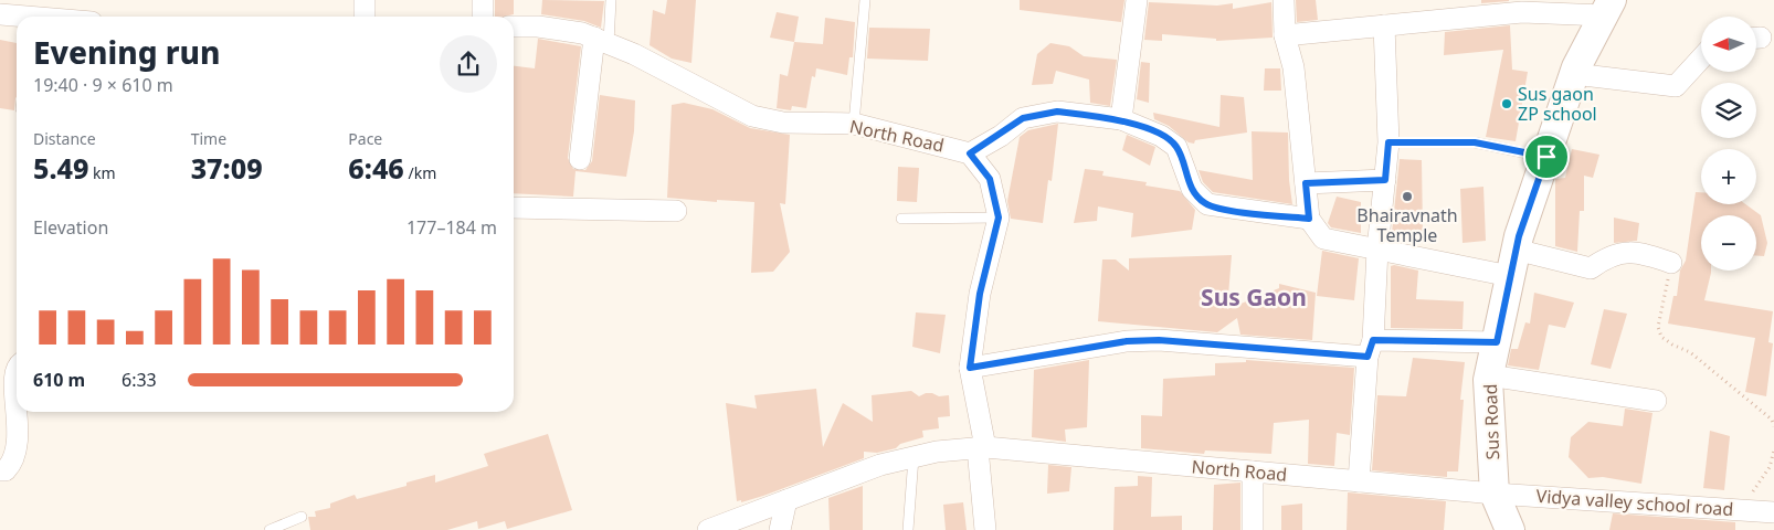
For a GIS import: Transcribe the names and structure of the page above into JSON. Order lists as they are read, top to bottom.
{
  "streets": {
    "main road": ["Sus Road"],
    "street": ["North Road", "Vidya valley school road"]
  },
  "crossings": [
    ["North Road", "Sus Road"],
    ["North Road", "Vidya valley school road"],
    ["Sus Road", "Vidya valley school road"]
  ],
  "districts": ["Sus Gaon"],
  "places": ["Sus gaon ZP school", "Bhairavnath Temple"],
  "north": "left",
  "page": {
    "map_buttons": ["+", "−"],
    "heading": ["Evening run", "19:40 · 9 × 610 m"],
    "stats": [
      ["Distance", "5.49 km"],
      ["Time", "37:09"],
      ["Pace", "6:46 /km"]
    ],
    "chart": ["Elevation", "177–184 m"],
    "list": [
      {
        "name": "610 m",
        "note": "6:33"
      }
    ]
  }
}
